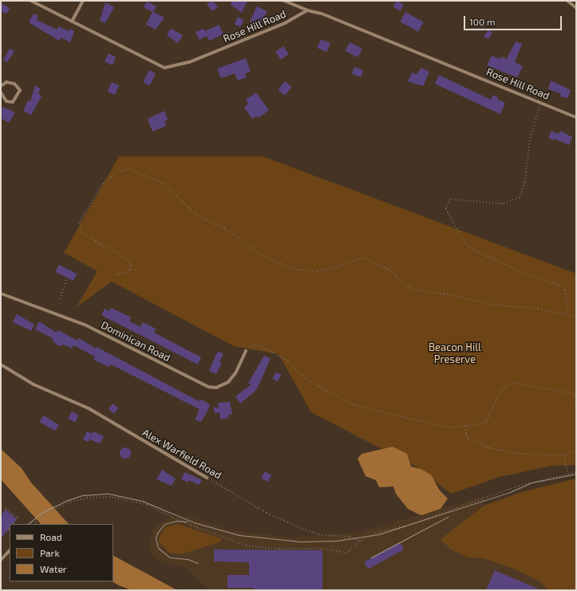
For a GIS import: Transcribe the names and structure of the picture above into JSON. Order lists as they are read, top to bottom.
{
  "streets": {
    "street": ["Rose Hill Road", "Dominican Road", "Alex Warfield Road"]
  },
  "parks": ["Beacon Hill Preserve"],
  "legend": ["Road", "Park", "Water"],
  "scale_bar": "100 m"
}
